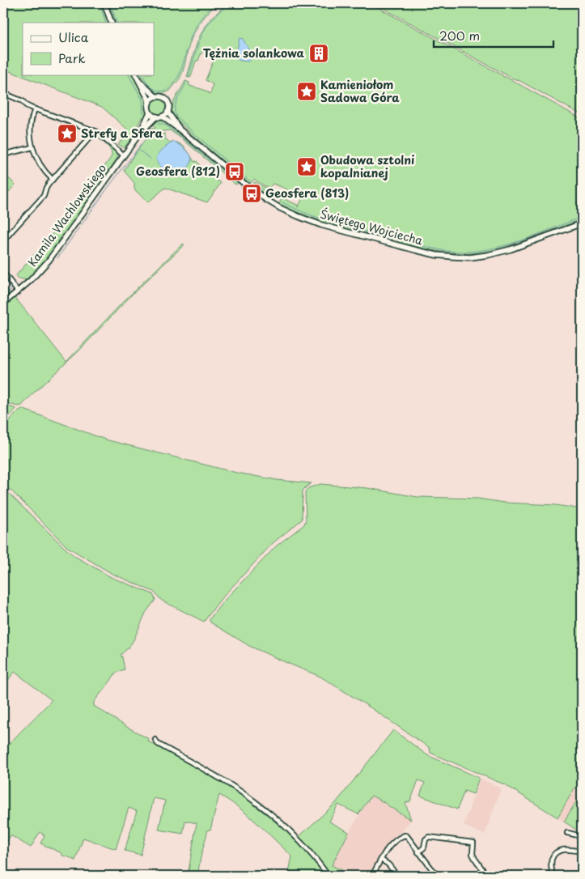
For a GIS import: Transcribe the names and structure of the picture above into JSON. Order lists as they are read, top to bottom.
{
  "streets": {
    "street": ["Kamila Wachlowskiego", "Świętego Wojciecha"]
  },
  "crossings": [
    ["Kamila Wachlowskiego", "Świętego Wojciecha"]
  ],
  "places": {
    "building": ["Tężnia solankowa"],
    "place": ["Kamieniołom Sadowa Góra", "Strefy a Sfera", "Obudowa sztolni kopalnianej"],
    "bus stop": ["Geosfera (812)", "Geosfera (813)"]
  },
  "legend": ["Ulica", "Park"],
  "scale_bar": "200 m"
}
